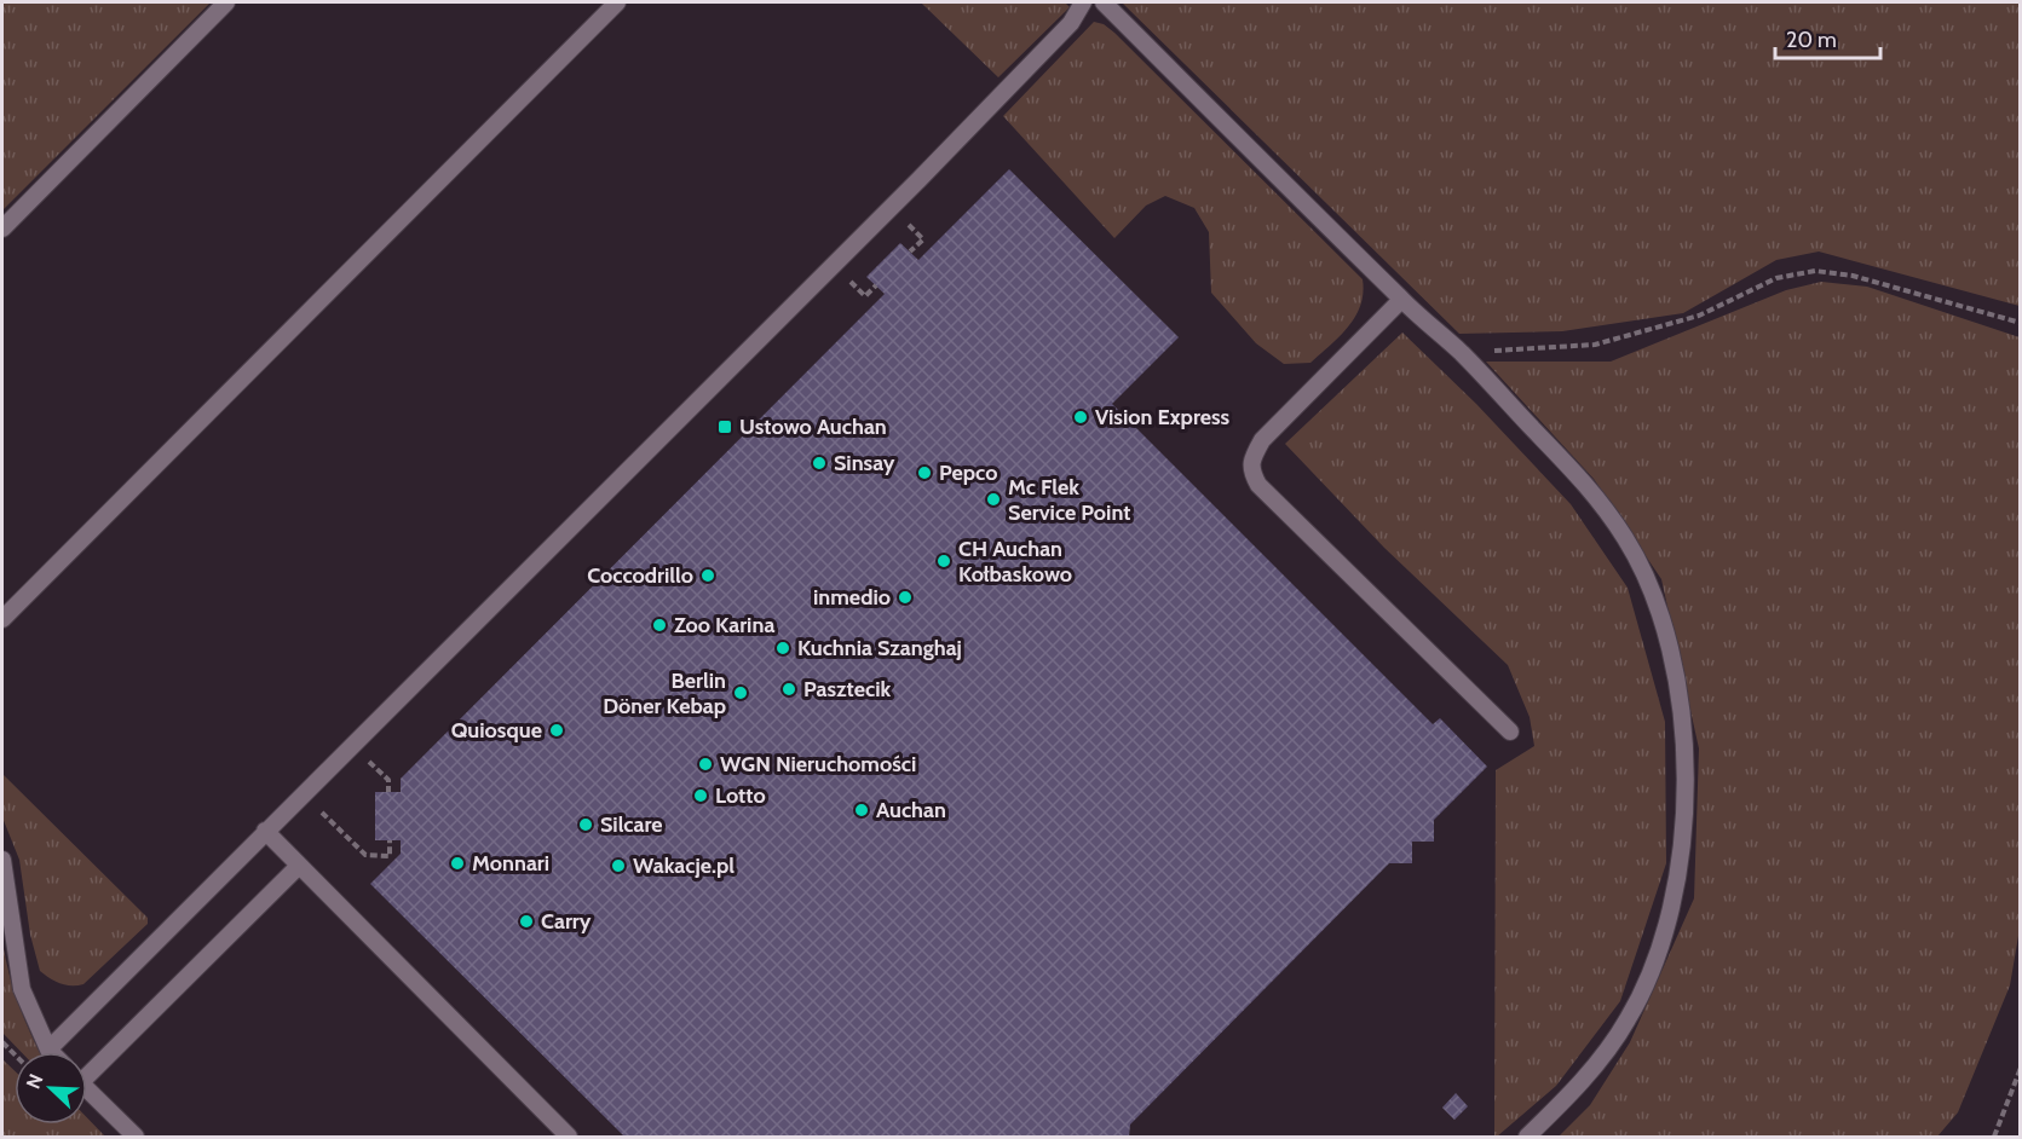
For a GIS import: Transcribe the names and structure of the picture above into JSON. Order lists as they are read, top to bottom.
{
  "places": {
    "other": [
      "Vision Express",
      "Sinsay",
      "Pepco",
      "Mc Flek Service Point",
      "CH Auchan Kołbaskowo",
      "Coccodrillo",
      "inmedio",
      "Zoo Karina",
      "Kuchnia Szanghaj",
      "Pasztecik",
      "Berlin Döner Kebap",
      "Quiosque",
      "WGN Nieruchomości",
      "Lotto",
      "Auchan",
      "Silcare",
      "Monnari",
      "Wakacje.pl",
      "Carry"
    ],
    "transit": ["Ustowo Auchan"]
  },
  "scale_bar": "20 m",
  "north": "top left"
}
